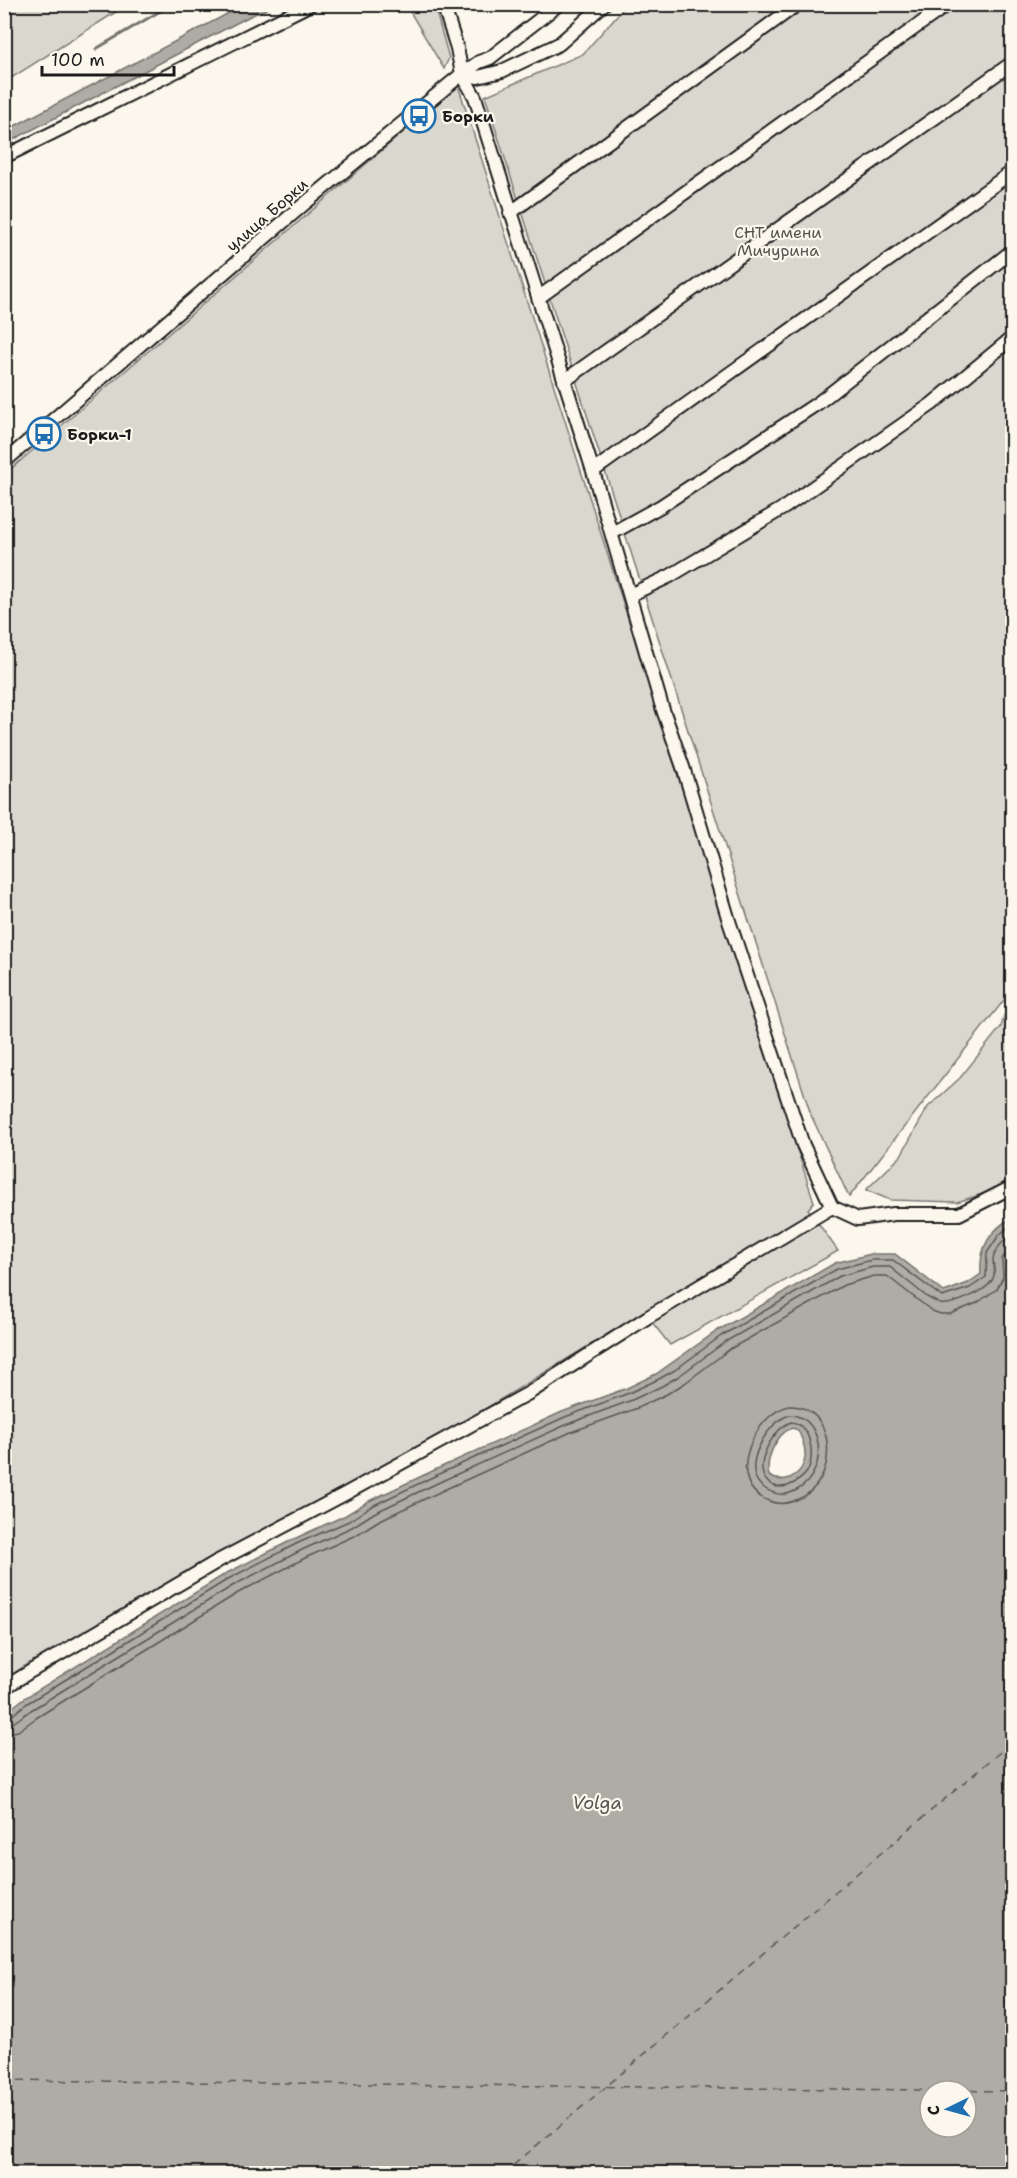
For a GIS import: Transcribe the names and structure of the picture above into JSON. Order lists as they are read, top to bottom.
{
  "streets": {
    "street": ["улица Борки"]
  },
  "water": ["Volga"],
  "parks": ["СНТ имени Мичурина"],
  "places": {
    "bus stop": ["Борки", "Борки-1"]
  },
  "scale_bar": "100 m",
  "north": "left"
}
